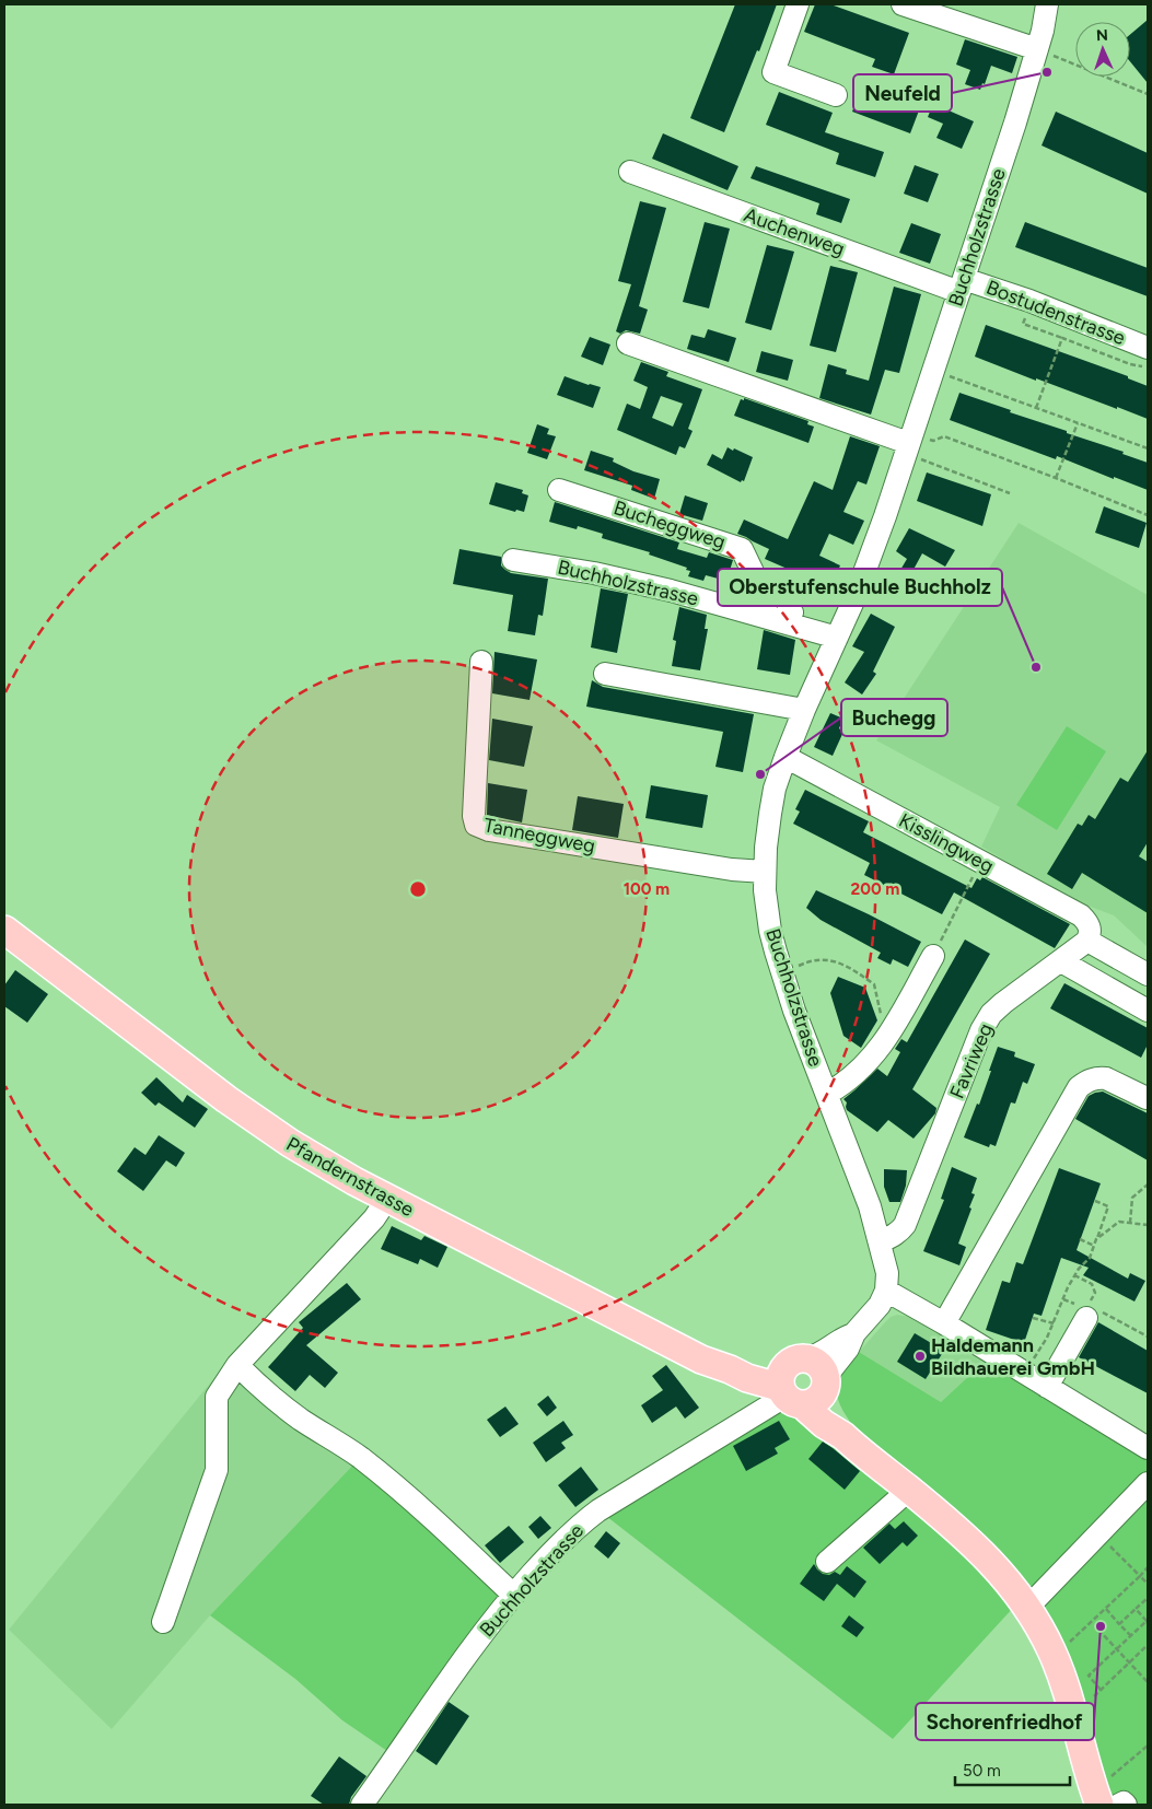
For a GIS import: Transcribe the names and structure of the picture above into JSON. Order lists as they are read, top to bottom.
{
  "streets": {
    "main road": ["Pfandernstrasse"],
    "street": [
      "Auchenweg",
      "Buchholzstrasse",
      "Bostudenstrasse",
      "Bucheggweg",
      "Tanneggweg",
      "Kisslingweg",
      "Favriweg"
    ]
  },
  "crossings": [
    ["Auchenweg", "Buchholzstrasse"],
    ["Auchenweg", "Bostudenstrasse"],
    ["Buchholzstrasse", "Bostudenstrasse"],
    ["Buchholzstrasse", "Bucheggweg"],
    ["Buchholzstrasse", "Tanneggweg"],
    ["Buchholzstrasse", "Kisslingweg"],
    ["Buchholzstrasse", "Favriweg"],
    ["Buchholzstrasse", "Pfandernstrasse"],
    ["Kisslingweg", "Favriweg"]
  ],
  "places": [
    "Neufeld",
    "Oberstufenschule Buchholz",
    "Buchegg",
    "Haldemann Bildhauerei GmbH",
    "Schorenfriedhof"
  ],
  "scale_bar": "50 m",
  "north": "top",
  "rings": ["100 m", "200 m"]
}
